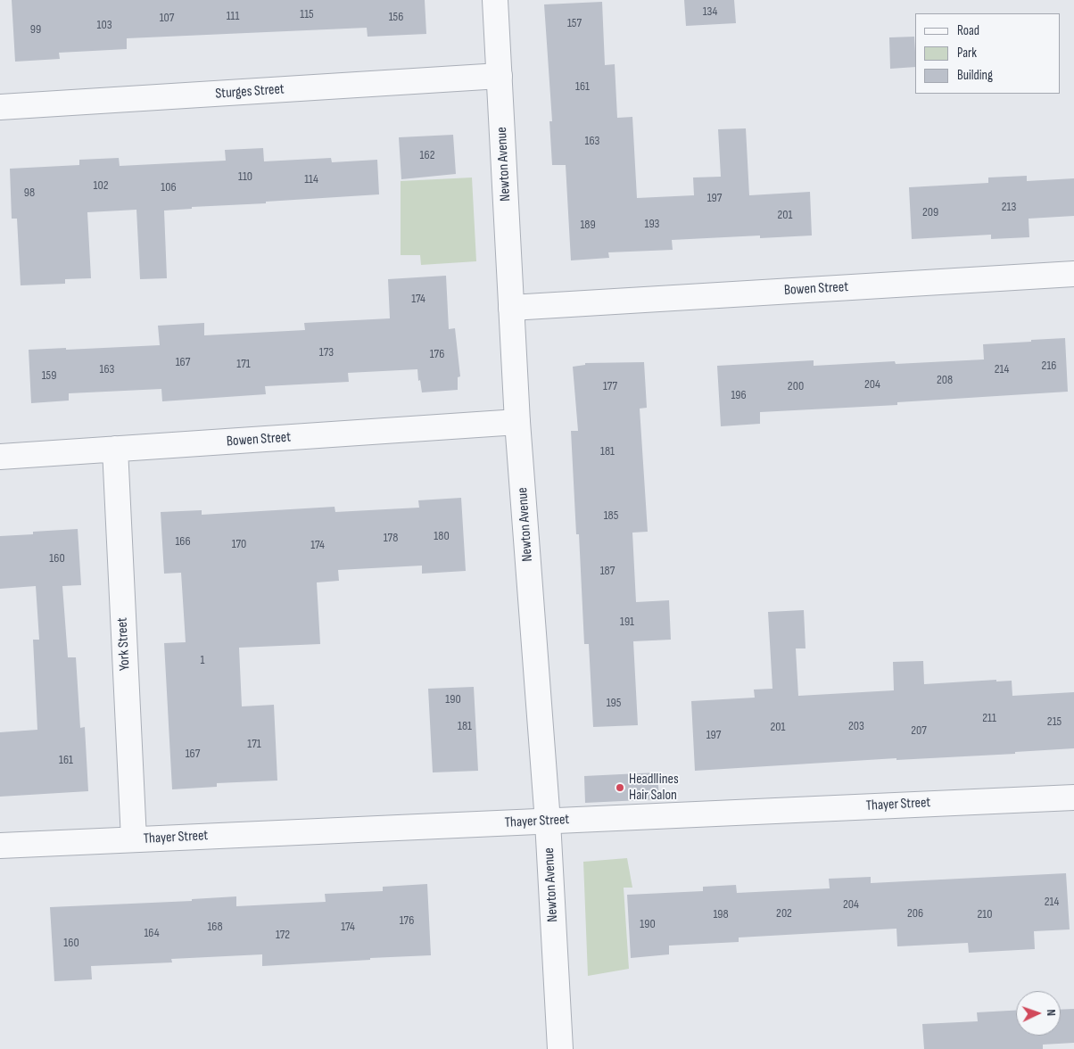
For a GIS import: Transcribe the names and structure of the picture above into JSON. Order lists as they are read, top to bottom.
{
  "streets": {
    "street": [
      "Sturges Street",
      "Newton Avenue",
      "Bowen Street",
      "York Street",
      "Thayer Street"
    ]
  },
  "crossings": [
    ["Sturges Street", "Newton Avenue"],
    ["Newton Avenue", "Bowen Street"],
    ["Newton Avenue", "Thayer Street"],
    ["Bowen Street", "York Street"],
    ["York Street", "Thayer Street"]
  ],
  "places": ["Headllines Hair Salon"],
  "house_numbers": [
    "134",
    "115",
    "111",
    "156",
    "107",
    "157",
    "103",
    "99",
    "161",
    "163",
    "162",
    "110",
    "114",
    "102",
    "106",
    "98",
    "197",
    "213",
    "209",
    "201",
    "193",
    "189",
    "174",
    "173",
    "176",
    "167",
    "171",
    "216",
    "163",
    "214",
    "159",
    "208",
    "204",
    "177",
    "200",
    "196",
    "181",
    "185",
    "180",
    "178",
    "166",
    "170",
    "174",
    "160",
    "187",
    "191",
    "1",
    "190",
    "195",
    "211",
    "215",
    "181",
    "203",
    "201",
    "207",
    "197",
    "171",
    "167",
    "161",
    "214",
    "204",
    "202",
    "206",
    "198",
    "210",
    "176",
    "190",
    "168",
    "174",
    "164",
    "172",
    "160"
  ],
  "legend": ["Road", "Park", "Building"],
  "north": "right"
}
